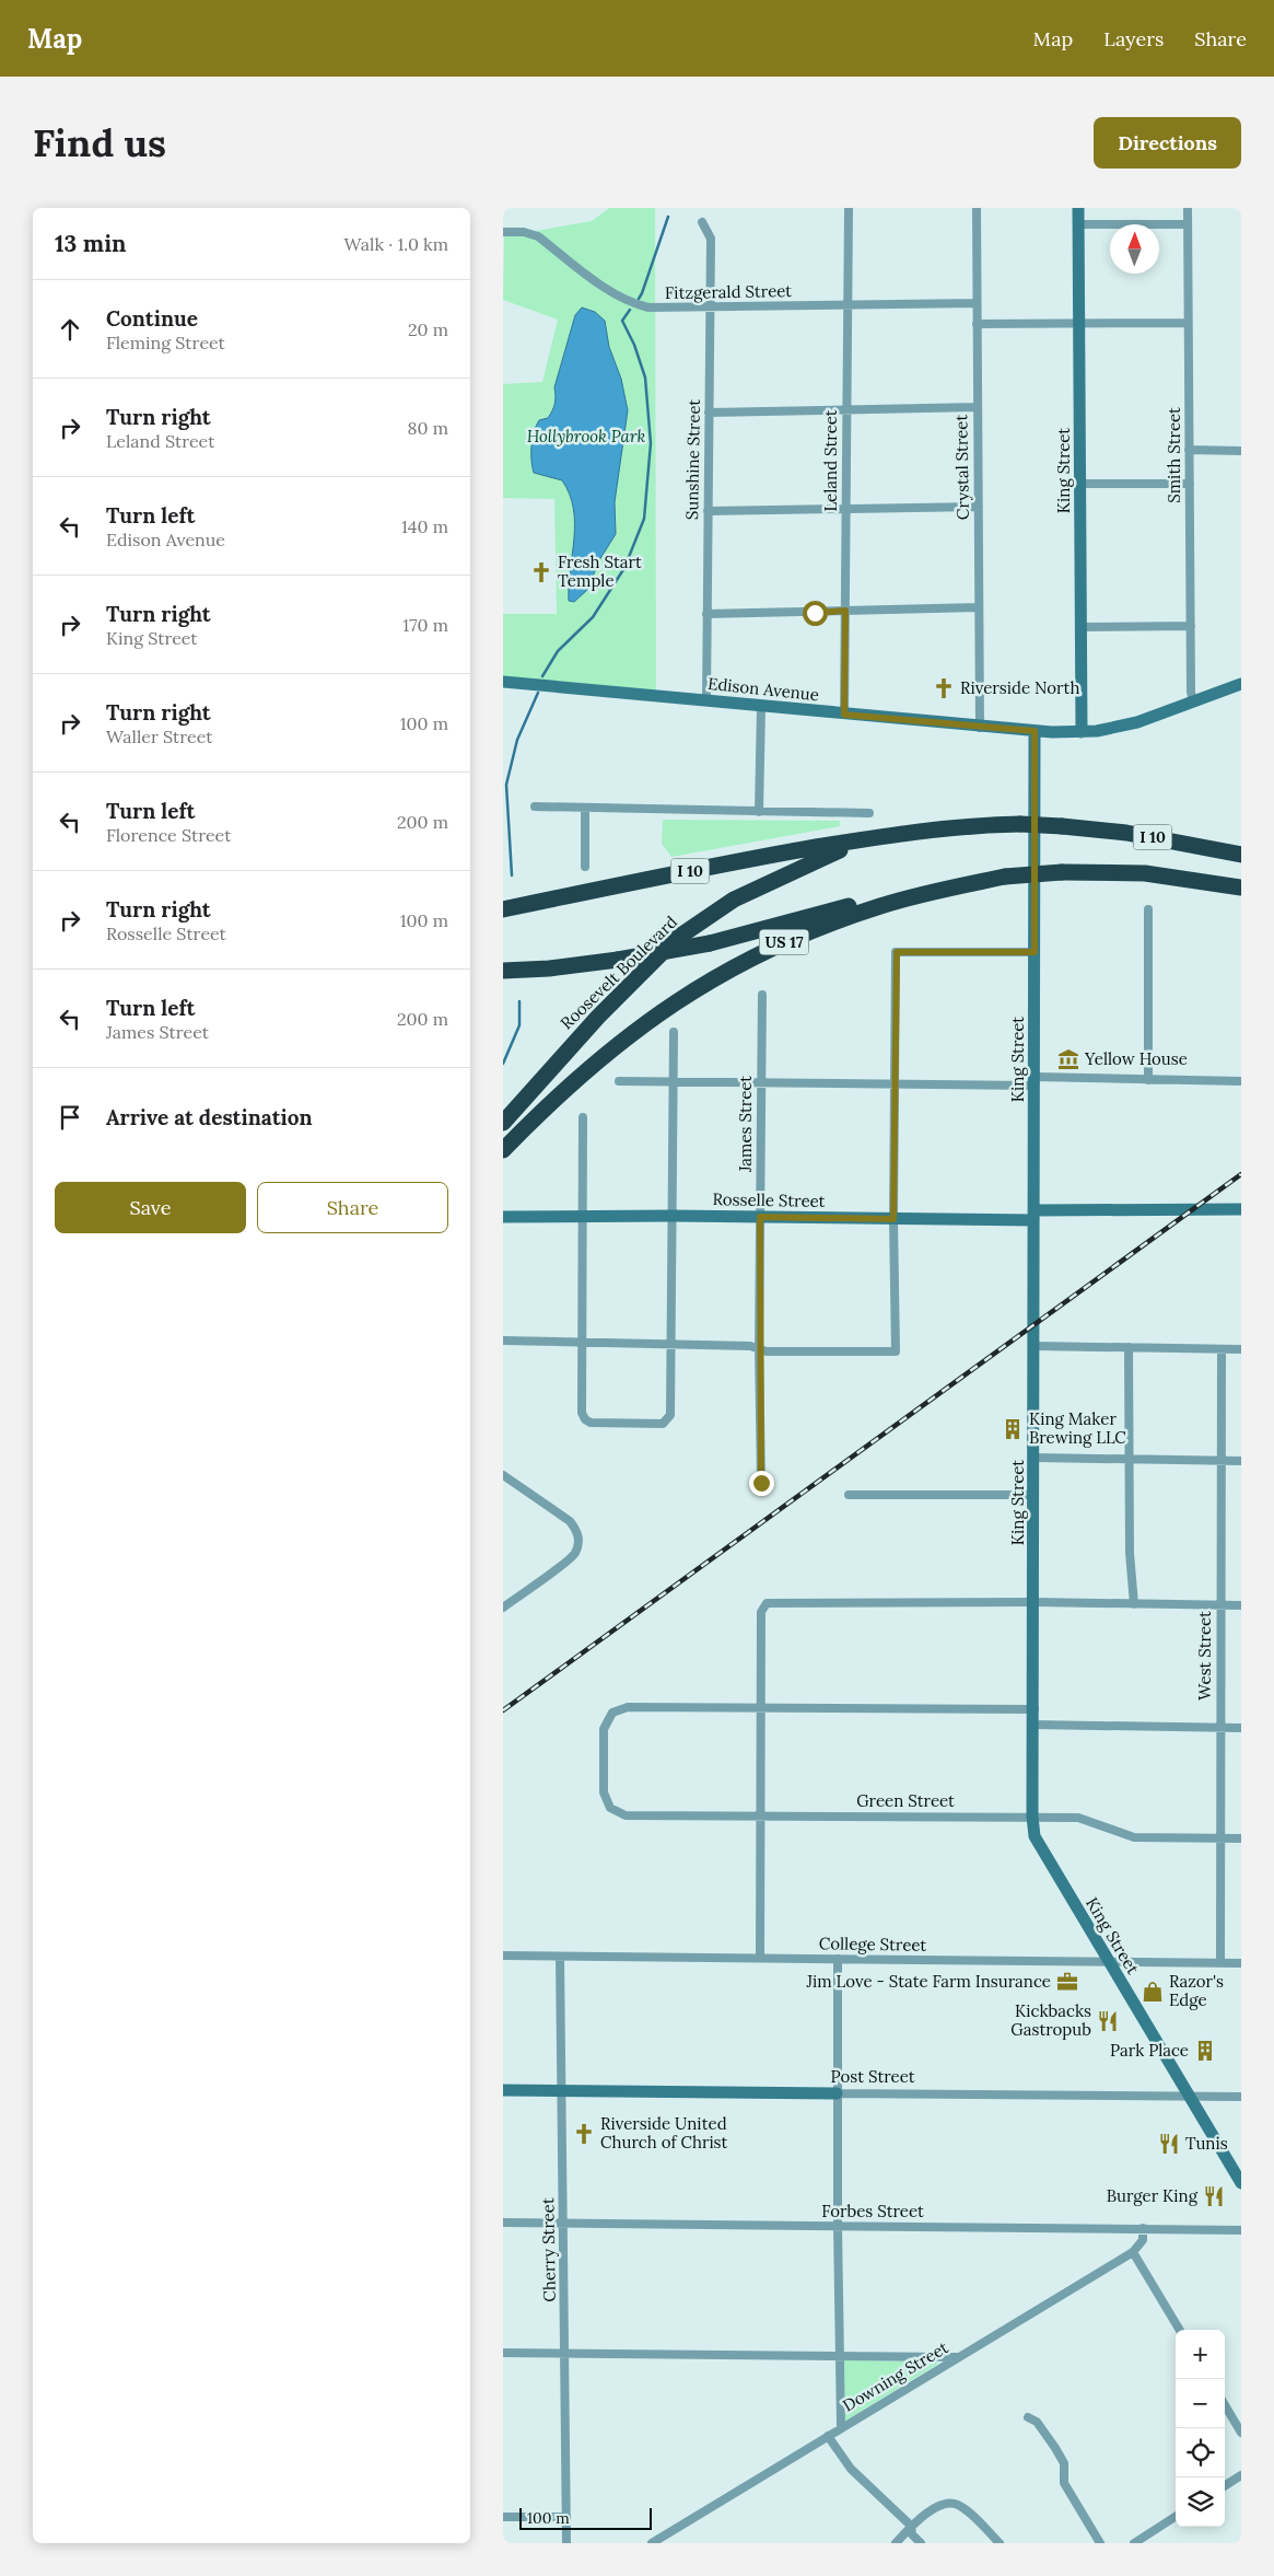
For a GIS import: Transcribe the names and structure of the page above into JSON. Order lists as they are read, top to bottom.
{
  "streets": {
    "highway": ["I 10", "US 17", "Roosevelt Boulevard"],
    "main road": [
      "King Street",
      "Edison Avenue",
      "Rosselle Street",
      "Post Street"
    ],
    "street": [
      "Fitzgerald Street",
      "Smith Street",
      "Sunshine Street",
      "Leland Street",
      "Crystal Street",
      "James Street",
      "West Street",
      "Green Street",
      "College Street",
      "Forbes Street",
      "Cherry Street",
      "Downing Street"
    ]
  },
  "crossings": [
    ["Fitzgerald Street", "Sunshine Street"],
    ["Fitzgerald Street", "Leland Street"],
    ["Fitzgerald Street", "Crystal Street"],
    ["Smith Street", "Edison Avenue"],
    ["Sunshine Street", "Edison Avenue"],
    ["Leland Street", "Edison Avenue"],
    ["Crystal Street", "Edison Avenue"],
    ["King Street", "Edison Avenue"],
    ["King Street", "Rosselle Street"],
    ["King Street", "Green Street"],
    ["King Street", "College Street"],
    ["King Street", "Post Street"],
    ["I 10", "US 17"],
    ["I 10", "Roosevelt Boulevard"],
    ["James Street", "Rosselle Street"],
    ["West Street", "Green Street"],
    ["West Street", "College Street"],
    ["College Street", "Cherry Street"],
    ["Post Street", "Cherry Street"],
    ["Forbes Street", "Cherry Street"]
  ],
  "parks": ["Hollybrook Park"],
  "places": {
    "church": ["Fresh Start Temple", "Riverside North", "Riverside United Church of Christ"],
    "museum": ["Yellow House"],
    "building": ["King Maker Brewing LLC", "Park Place"],
    "office": ["Jim Love - State Farm Insurance"],
    "shop": ["Razor's Edge"],
    "restaurant": ["Kickbacks Gastropub", "Tunis", "Burger King"]
  },
  "scale_bar": "100 m",
  "north": "top",
  "page": {
    "header": "Map",
    "nav": ["Map", "Layers", "Share"],
    "buttons": [
      "Directions",
      ["Save", "Share"]
    ],
    "title": "Find us",
    "heading": ["13 min", "Walk · 1.0 km"],
    "list": [
      ["Continue", "Fleming Street", "20 m"],
      ["Turn right", "Leland Street", "80 m"],
      ["Turn left", "Edison Avenue", "140 m"],
      ["Turn right", "King Street", "170 m"],
      ["Turn right", "Waller Street", "100 m"],
      ["Turn left", "Florence Street", "200 m"],
      ["Turn right", "Rosselle Street", "100 m"],
      ["Turn left", "James Street", "200 m"],
      "Arrive at destination"
    ],
    "map_buttons": ["+", "−"],
    "scale": "100 m"
  }
}
